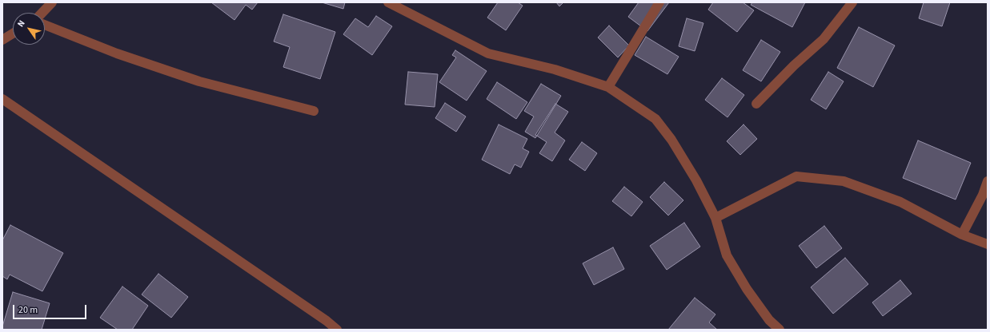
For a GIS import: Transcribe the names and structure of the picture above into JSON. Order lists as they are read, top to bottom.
{
  "scale_bar": "20 m",
  "north": "top left"
}
